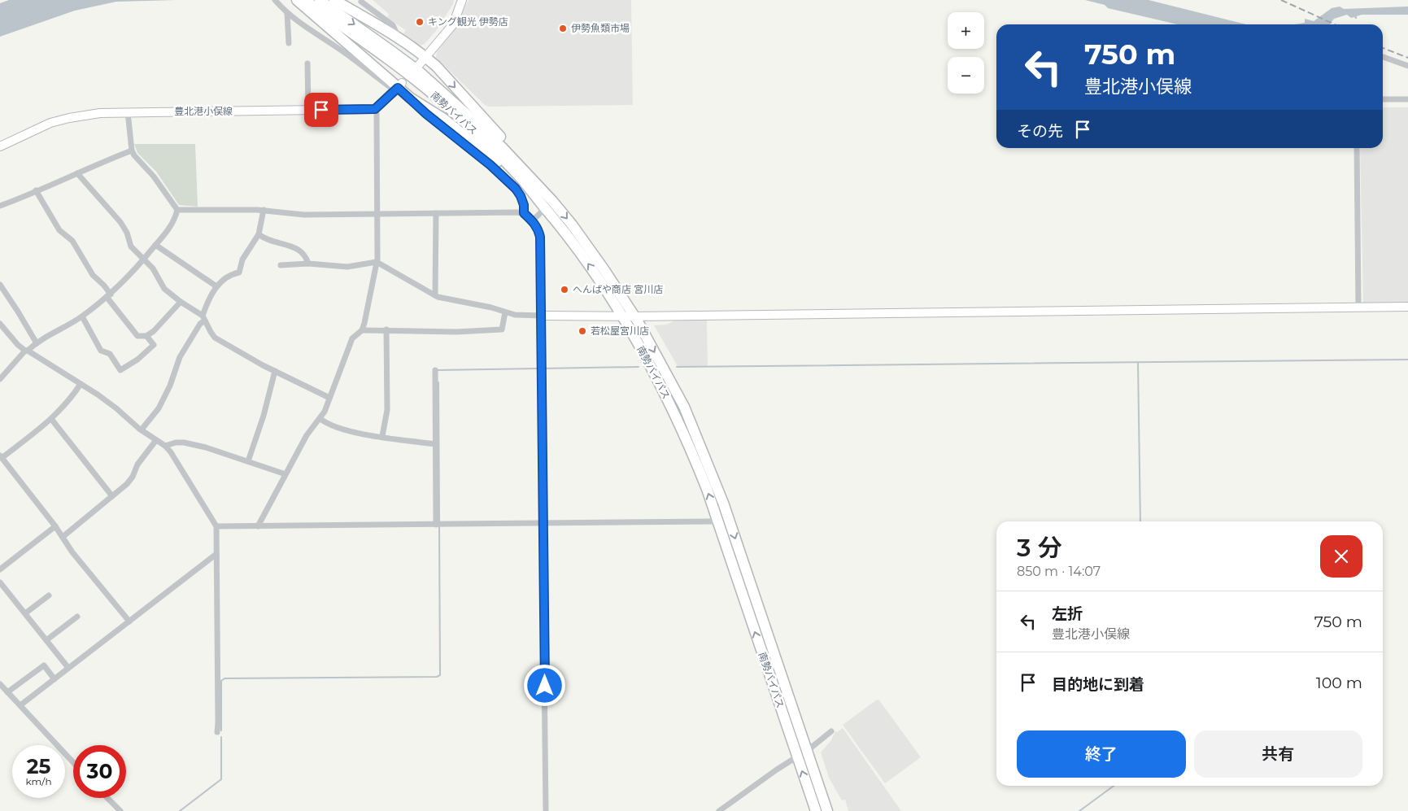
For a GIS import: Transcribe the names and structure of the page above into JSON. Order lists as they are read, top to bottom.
{
  "streets": {
    "highway": ["南勢バイパス"],
    "street": ["豊北港小俣線"]
  },
  "places": [
    "キング観光 伊勢店",
    "伊勢魚類市場",
    "へんばや商店 宮川店",
    "若松屋宮川店"
  ],
  "page": {
    "map_buttons": ["+", "−"],
    "turn": ["750 m", "豊北港小俣線"],
    "then": "その先",
    "heading": ["3 分", "850 m · 14:07"],
    "list": [
      {
        "name": "左折",
        "note": "豊北港小俣線",
        "value": "750 m"
      },
      {
        "name": "目的地に到着",
        "value": "100 m"
      }
    ],
    "buttons": ["終了", "共有"],
    "speed": "25 km/h",
    "limit": "30"
  }
}
